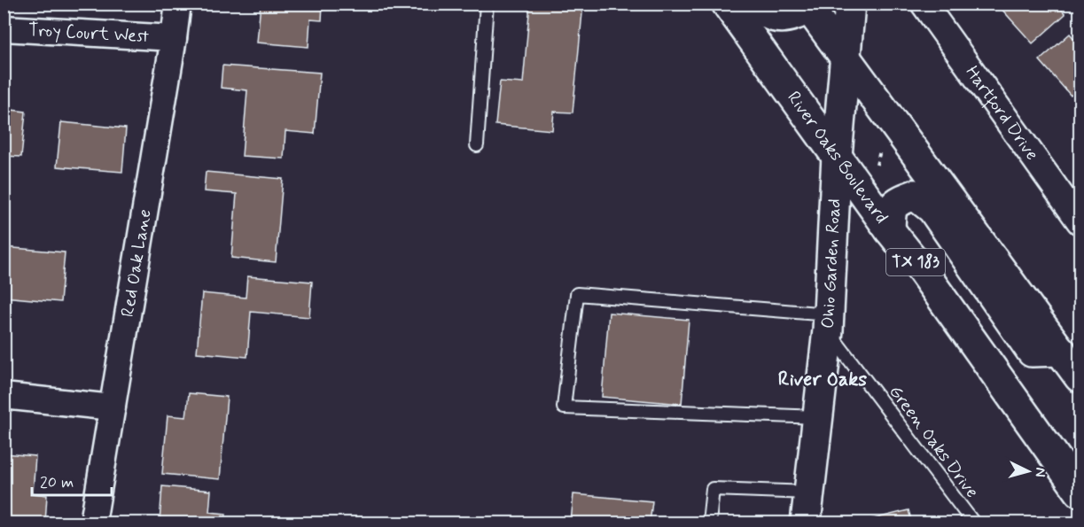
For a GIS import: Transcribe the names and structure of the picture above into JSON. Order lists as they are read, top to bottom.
{
  "streets": {
    "main road": ["River Oaks Boulevard", "TX 183", "Ohio Garden Road"],
    "street": ["Troy Court West", "Hartford Drive", "Red Oak Lane"],
    "lane": ["Green Oaks Drive"]
  },
  "crossings": [
    ["Troy Court West", "Red Oak Lane"],
    ["River Oaks Boulevard", "Ohio Garden Road"],
    ["Ohio Garden Road", "Green Oaks Drive"]
  ],
  "districts": ["River Oaks"],
  "scale_bar": "20 m",
  "north": "right"
}
